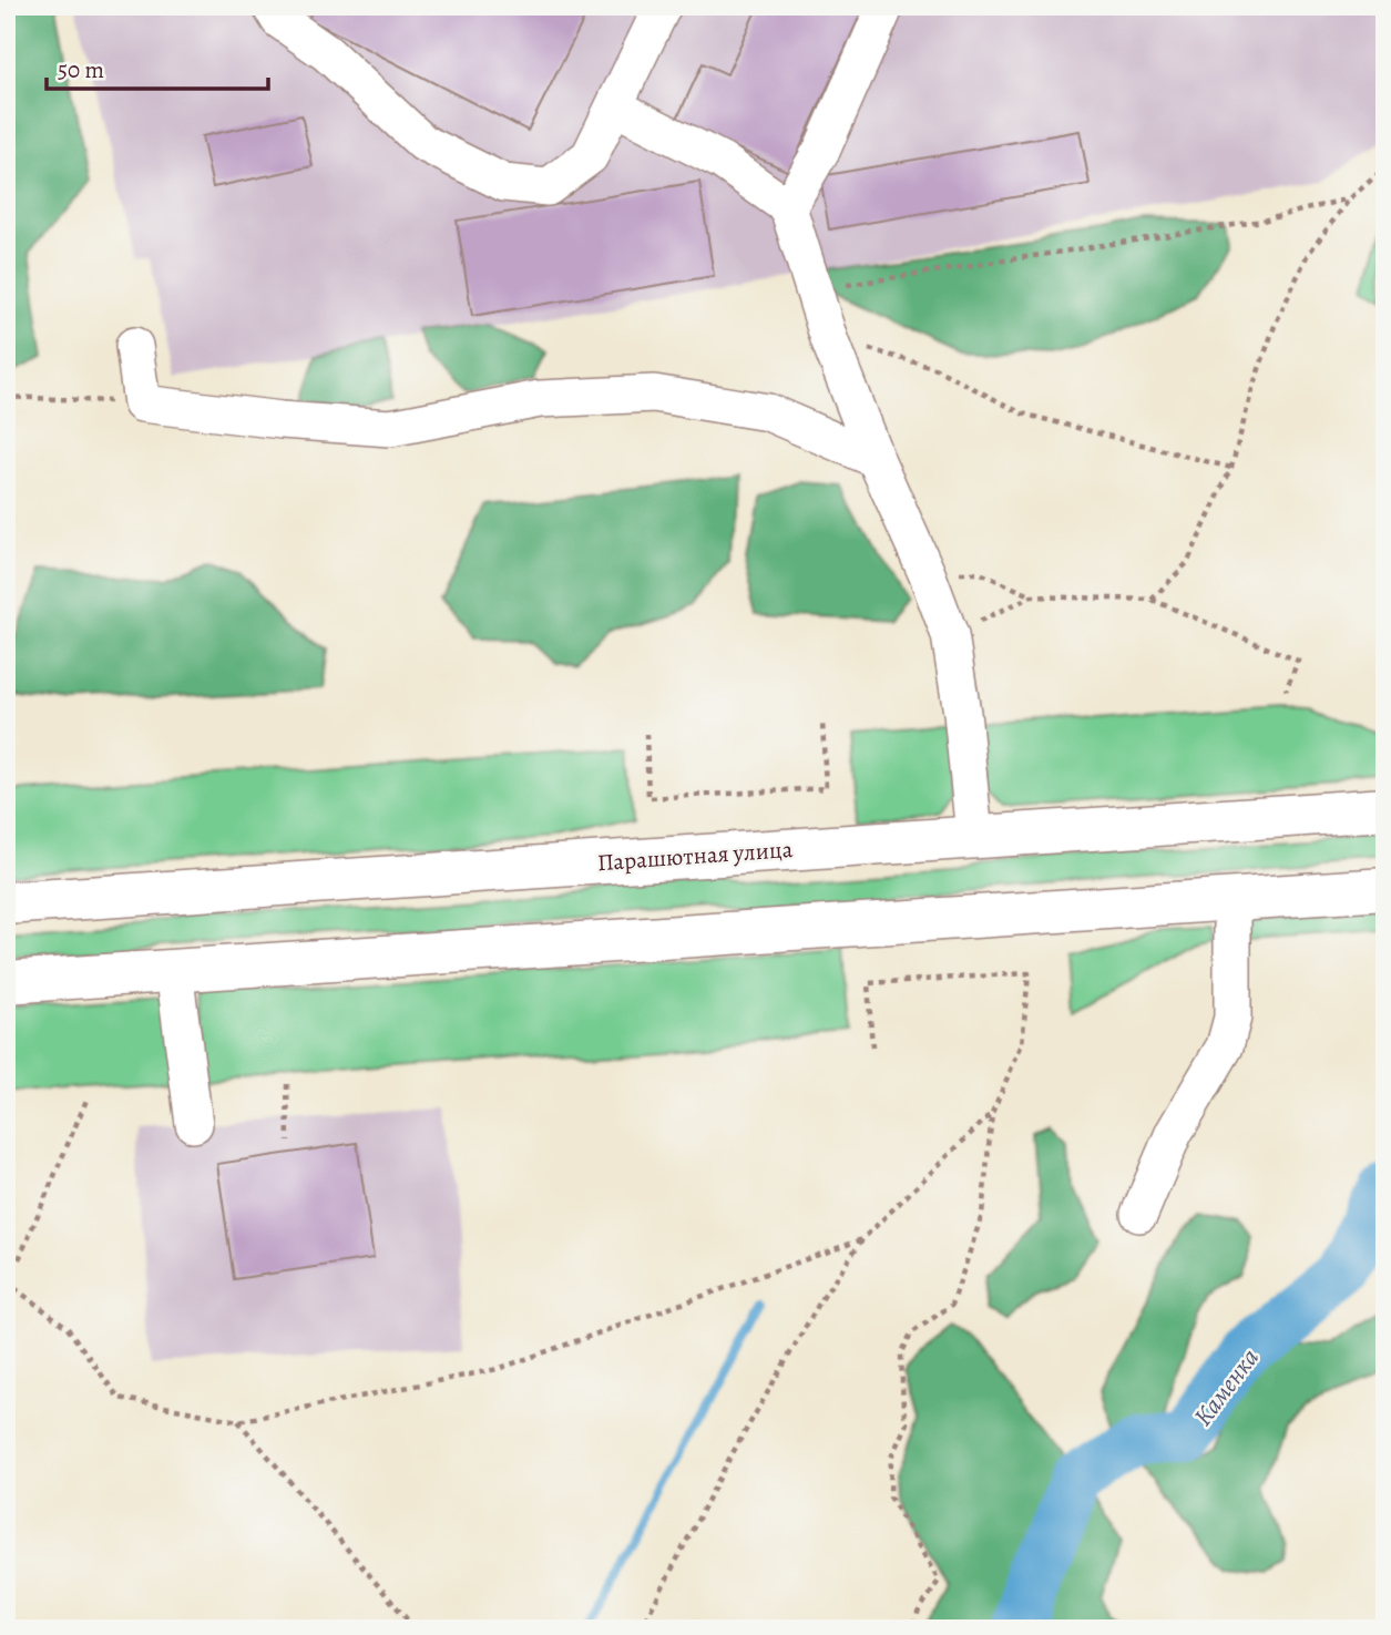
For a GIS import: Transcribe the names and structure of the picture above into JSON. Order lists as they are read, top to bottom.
{
  "streets": {
    "main road": ["Парашютная улица"]
  },
  "water": ["Каменка"],
  "scale_bar": "50 m"
}
